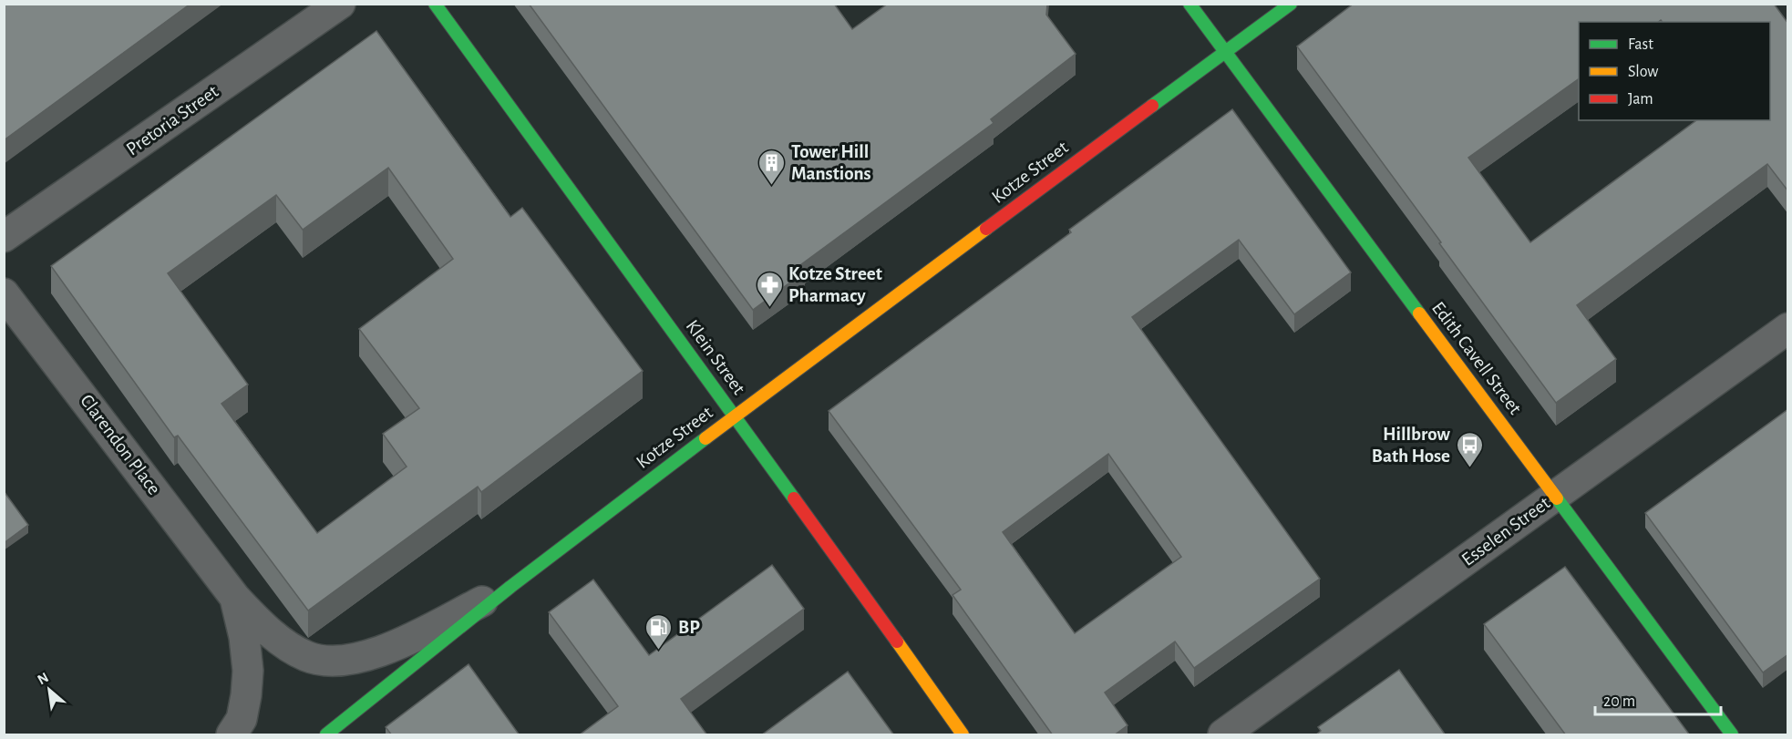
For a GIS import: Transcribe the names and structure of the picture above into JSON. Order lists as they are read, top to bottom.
{
  "streets": {
    "street": [
      "Pretoria Street",
      "Kotze Street",
      "Klein Street",
      "Edith Cavell Street",
      "Clarendon Place",
      "Esselen Street"
    ]
  },
  "crossings": [
    ["Kotze Street", "Klein Street"],
    ["Kotze Street", "Edith Cavell Street"],
    ["Kotze Street", "Clarendon Place"],
    ["Edith Cavell Street", "Esselen Street"]
  ],
  "places": {
    "building": ["Tower Hill Manstions"],
    "pharmacy": ["Kotze Street Pharmacy"],
    "bus stop": ["Hillbrow Bath Hose"],
    "fuel station": ["BP"]
  },
  "legend": ["Fast", "Slow", "Jam"],
  "scale_bar": "20 m",
  "north": "top left"
}
